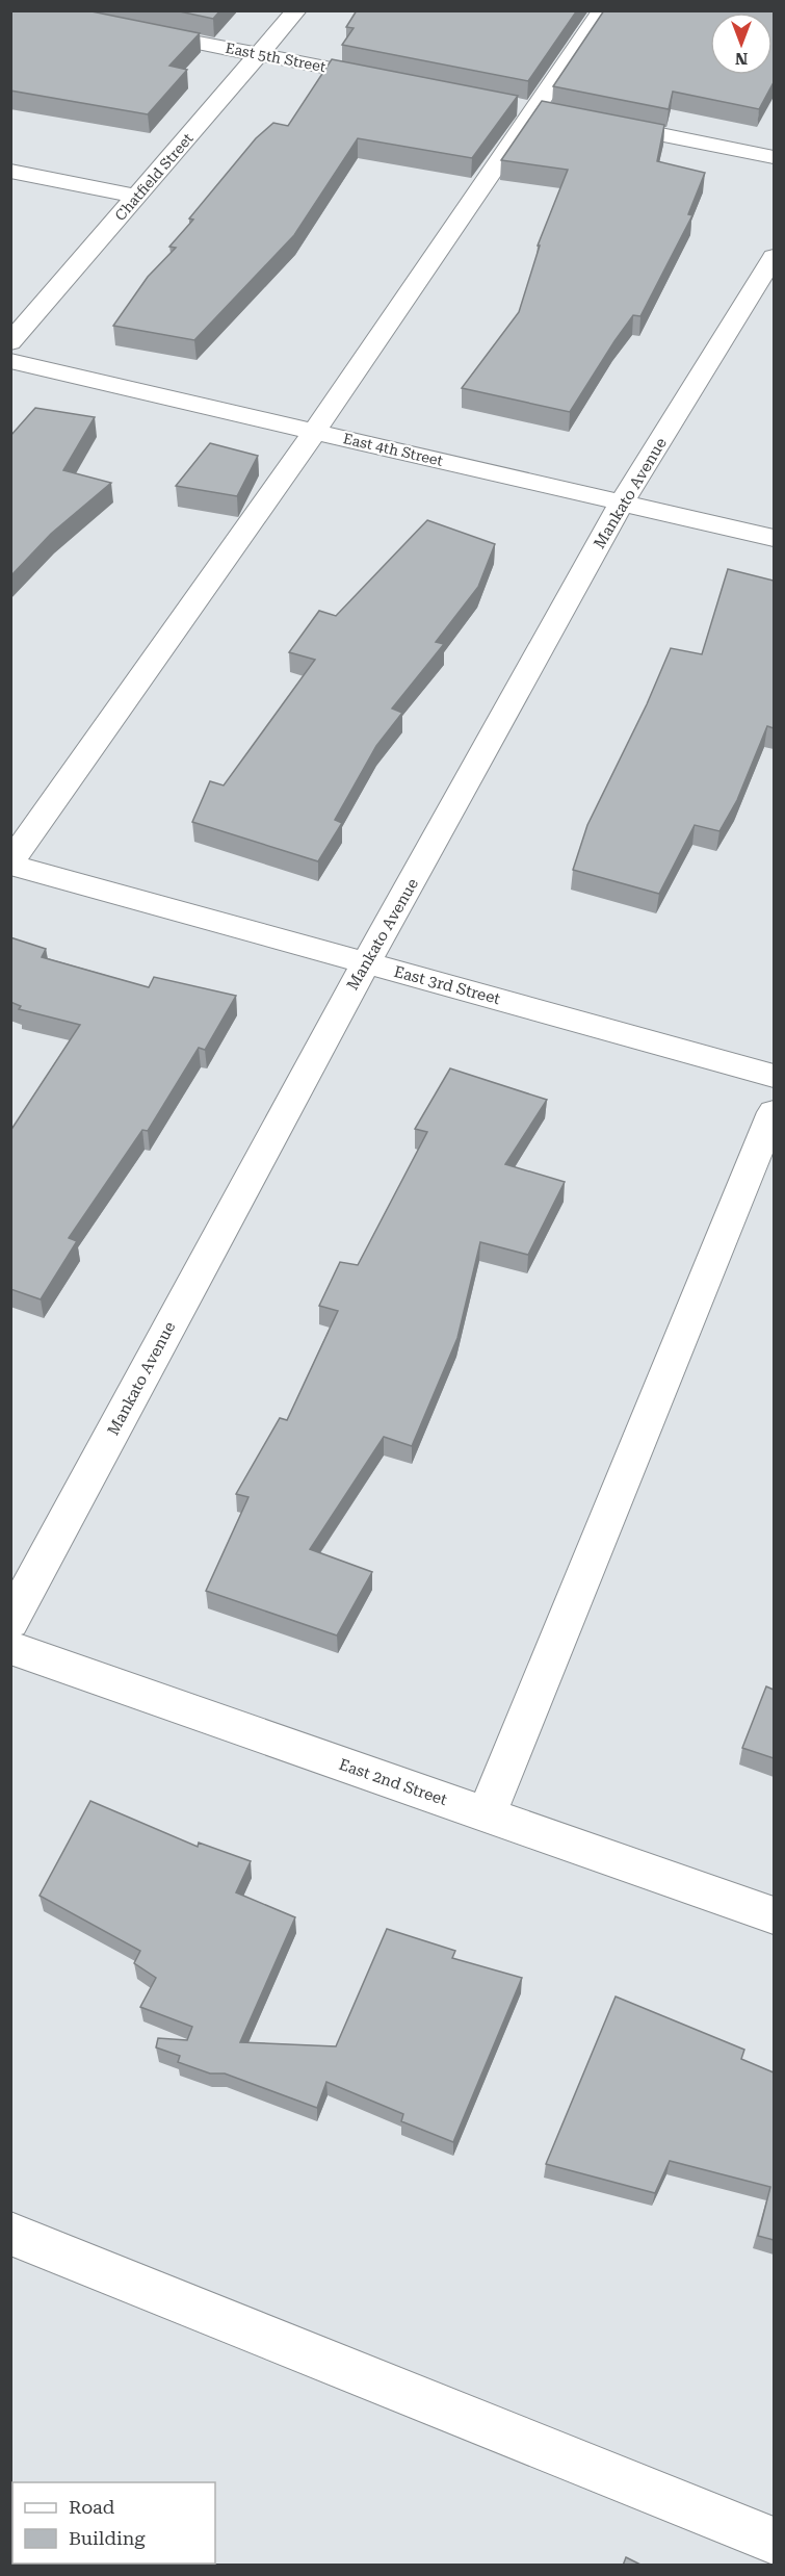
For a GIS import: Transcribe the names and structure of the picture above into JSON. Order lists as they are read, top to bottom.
{
  "streets": {
    "street": [
      "East 5th Street",
      "Chatfield Street",
      "East 4th Street",
      "Mankato Avenue",
      "East 3rd Street",
      "East 2nd Street"
    ]
  },
  "crossings": [
    ["East 5th Street", "Chatfield Street"],
    ["East 4th Street", "Mankato Avenue"],
    ["Mankato Avenue", "East 3rd Street"]
  ],
  "legend": ["Road", "Building"],
  "north": "bottom"
}
